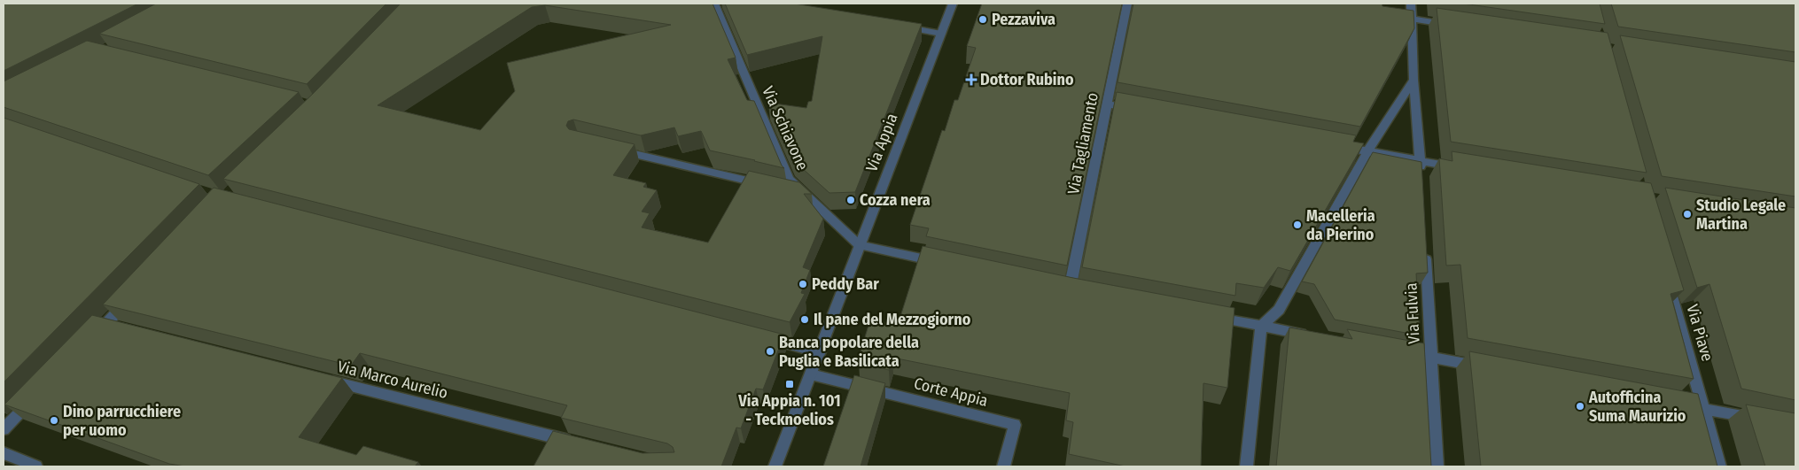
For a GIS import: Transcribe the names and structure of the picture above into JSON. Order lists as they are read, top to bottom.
{
  "streets": {
    "street": [
      "Via Schiavone",
      "Via Appia",
      "Via Tagliamento",
      "Via Fulvia",
      "Via Piave",
      "Via Marco Aurelio",
      "Corte Appia"
    ]
  },
  "crossings": [
    ["Via Schiavone", "Via Appia"],
    ["Via Appia", "Corte Appia"]
  ],
  "places": {
    "other": [
      "Pezzaviva",
      "Cozza nera",
      "Studio Legale Martina",
      "Macelleria da Pierino",
      "Peddy Bar",
      "Il pane del Mezzogiorno",
      "Banca popolare della Puglia e Basilicata",
      "Autofficina Suma Maurizio",
      "Dino parrucchiere per uomo"
    ],
    "health": ["Dottor Rubino"],
    "transit": ["Via Appia n. 101 - Tecknoelios"]
  }
}
